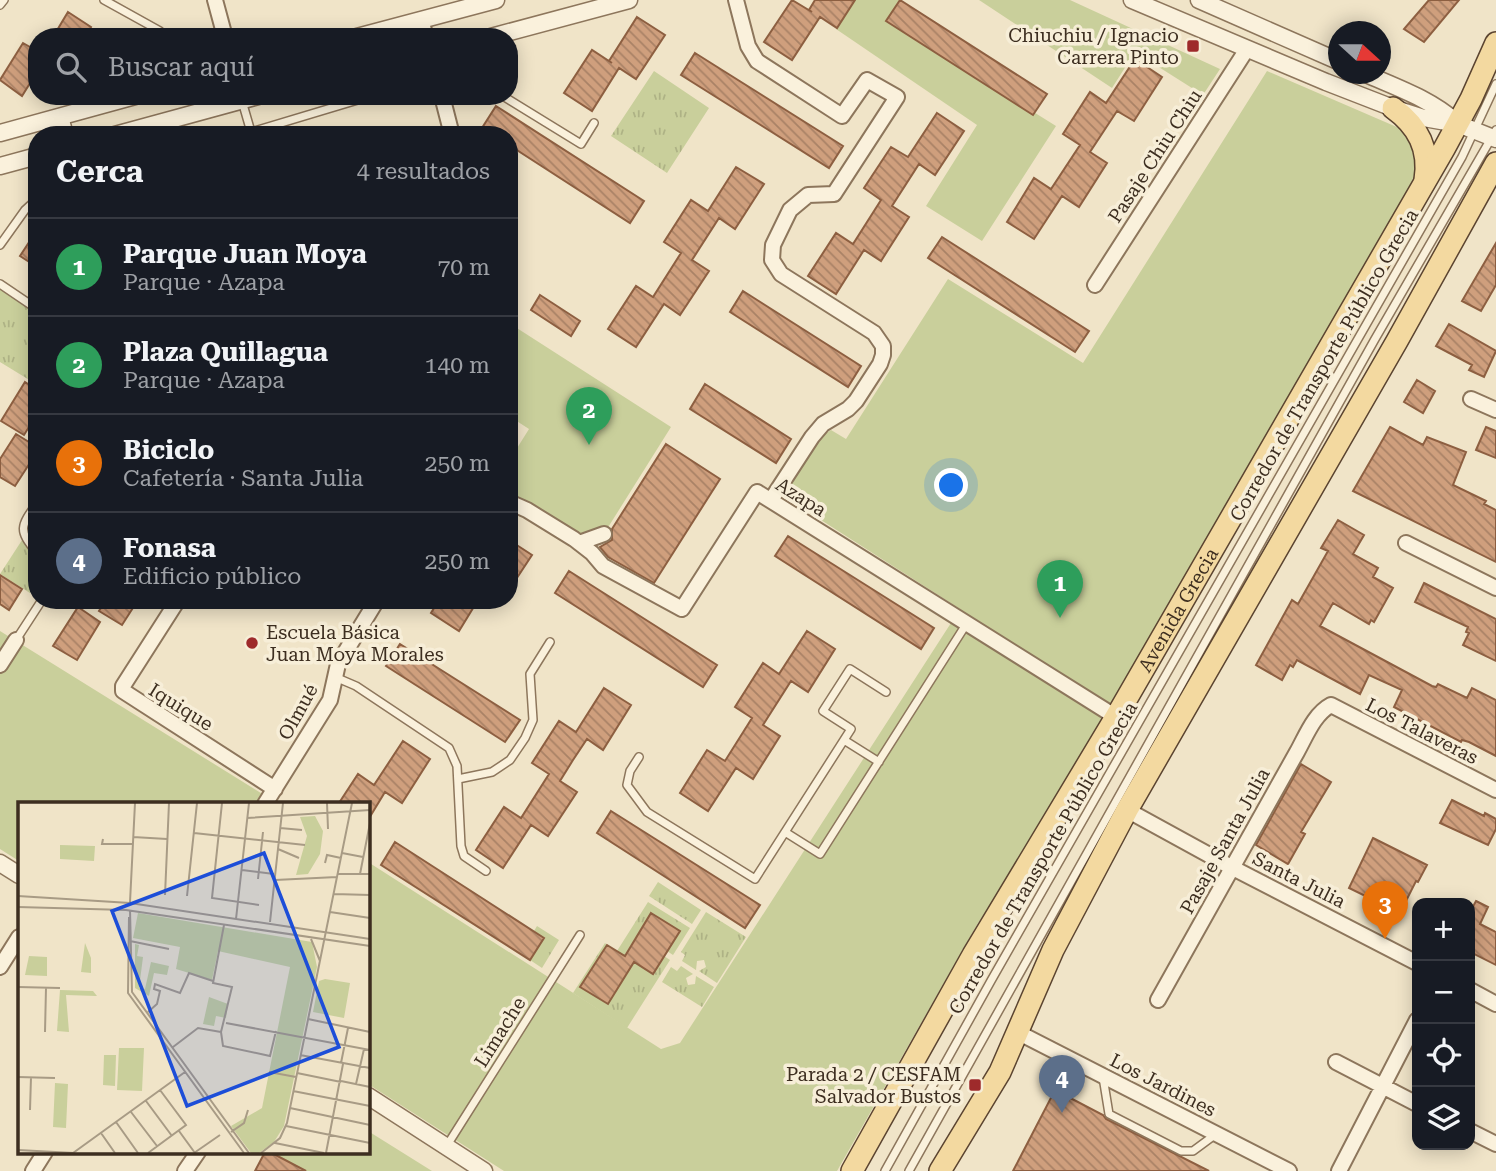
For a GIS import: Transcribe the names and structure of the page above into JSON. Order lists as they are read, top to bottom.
{
  "streets": {
    "main road": ["Avenida Grecia"],
    "street": [
      "Pasaje Chiu Chiu",
      "Azapa",
      "Iquique",
      "Olmué",
      "Los Talaveras",
      "Pasaje Santa Julia",
      "Santa Julia",
      "Los Jardines"
    ],
    "lane": ["Corredor de Transporte Público Grecia", "Limache"]
  },
  "crossings": [
    ["Corredor de Transporte Público Grecia", "Avenida Grecia"],
    ["Azapa", "Avenida Grecia"],
    ["Iquique", "Olmué"],
    ["Los Talaveras", "Pasaje Santa Julia"],
    ["Pasaje Santa Julia", "Santa Julia"]
  ],
  "places": {
    "transit": ["Chiuchiu / Ignacio Carrera Pinto", "Parada 2 / CESFAM Salvador Bustos"],
    "other": ["Escuela Básica Juan Moya Morales"]
  },
  "north": "right",
  "page": {
    "search": "Buscar aquí",
    "heading": ["Cerca", "4 resultados"],
    "list": [
      {
        "mark": "1",
        "name": "Parque Juan Moya",
        "note": "Parque · Azapa",
        "value": "70 m"
      },
      {
        "mark": "2",
        "name": "Plaza Quillagua",
        "note": "Parque · Azapa",
        "value": "140 m"
      },
      {
        "mark": "3",
        "name": "Biciclo",
        "note": "Cafetería · Santa Julia",
        "value": "250 m"
      },
      {
        "mark": "4",
        "name": "Fonasa",
        "note": "Edificio público",
        "value": "250 m"
      }
    ],
    "pins": [
      "2",
      "1",
      "3",
      "4"
    ],
    "map_buttons": ["+", "−"]
  }
}
